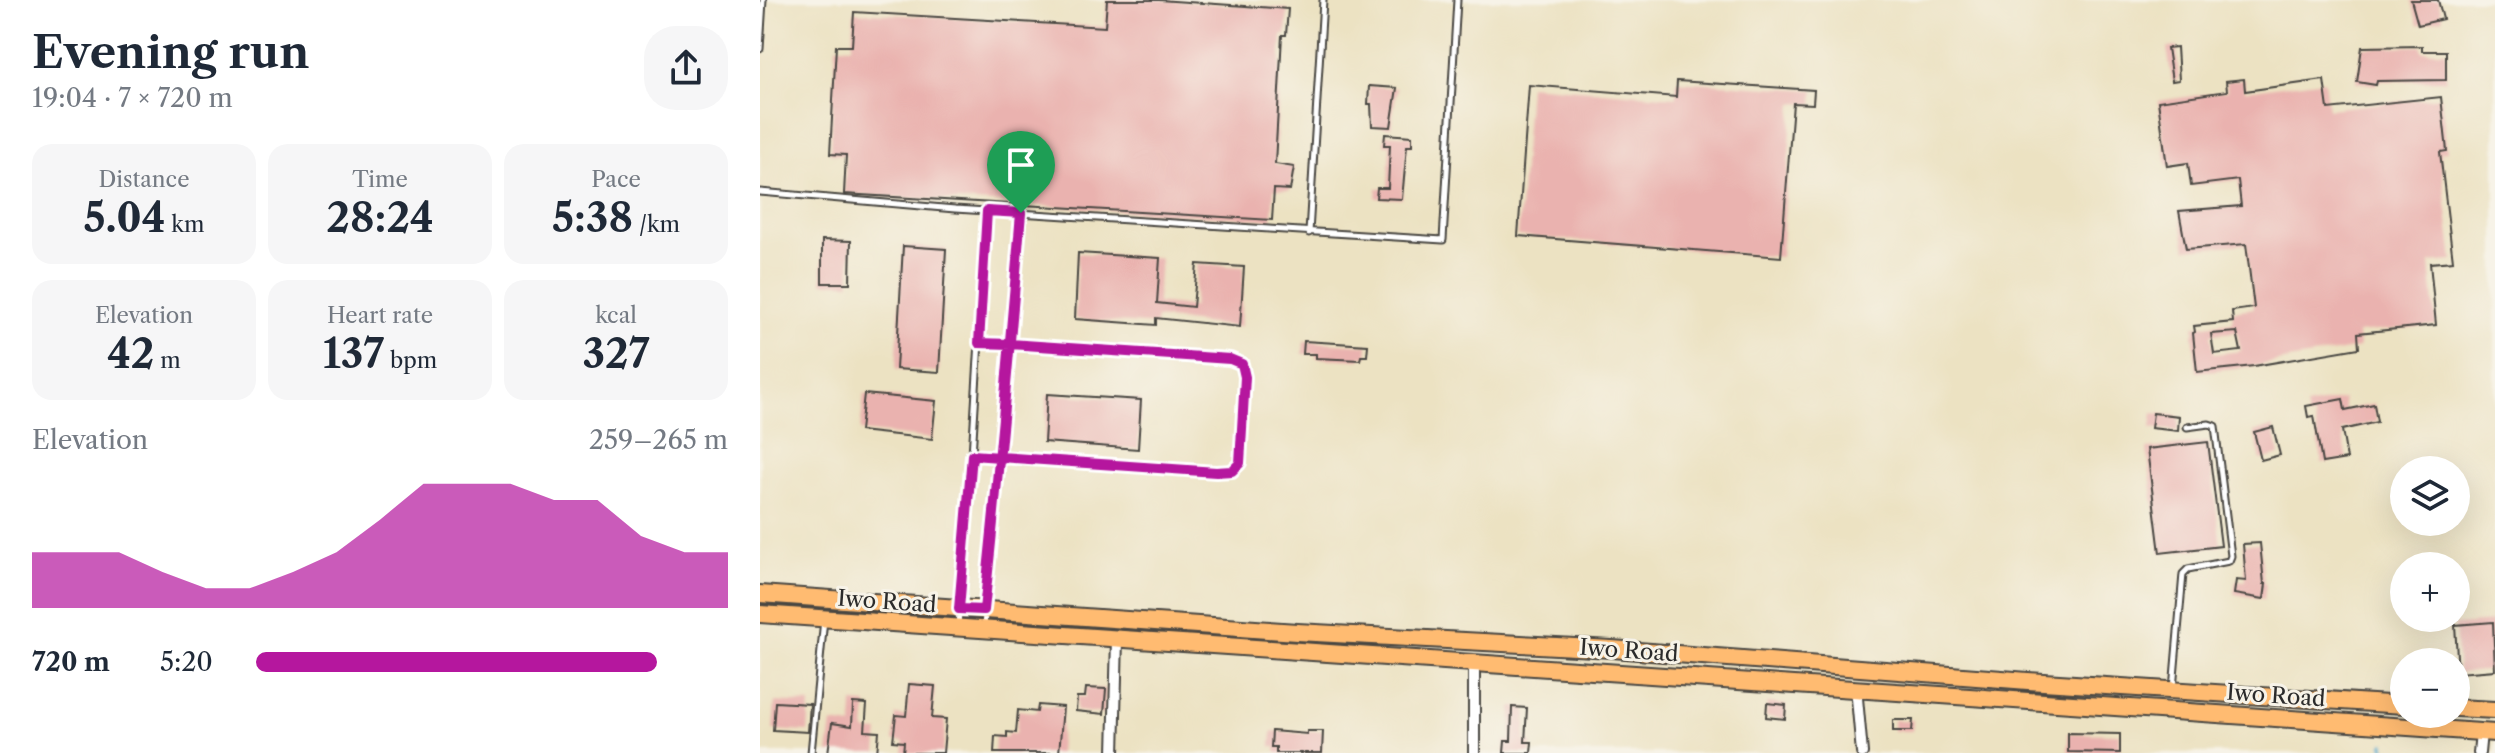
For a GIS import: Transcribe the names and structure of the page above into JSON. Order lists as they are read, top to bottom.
{
  "streets": {
    "main road": ["Iwo Road"]
  },
  "page": {
    "heading": ["Evening run", "19:04 · 7 × 720 m"],
    "stats": [
      ["Distance", "5.04 km"],
      ["Time", "28:24"],
      ["Pace", "5:38 /km"],
      ["Elevation", "42 m"],
      ["Heart rate", "137 bpm"],
      ["kcal", "327"]
    ],
    "chart": ["Elevation", "259–265 m"],
    "map_buttons": ["+", "−"],
    "list": [
      {
        "name": "720 m",
        "note": "5:20"
      }
    ]
  }
}
